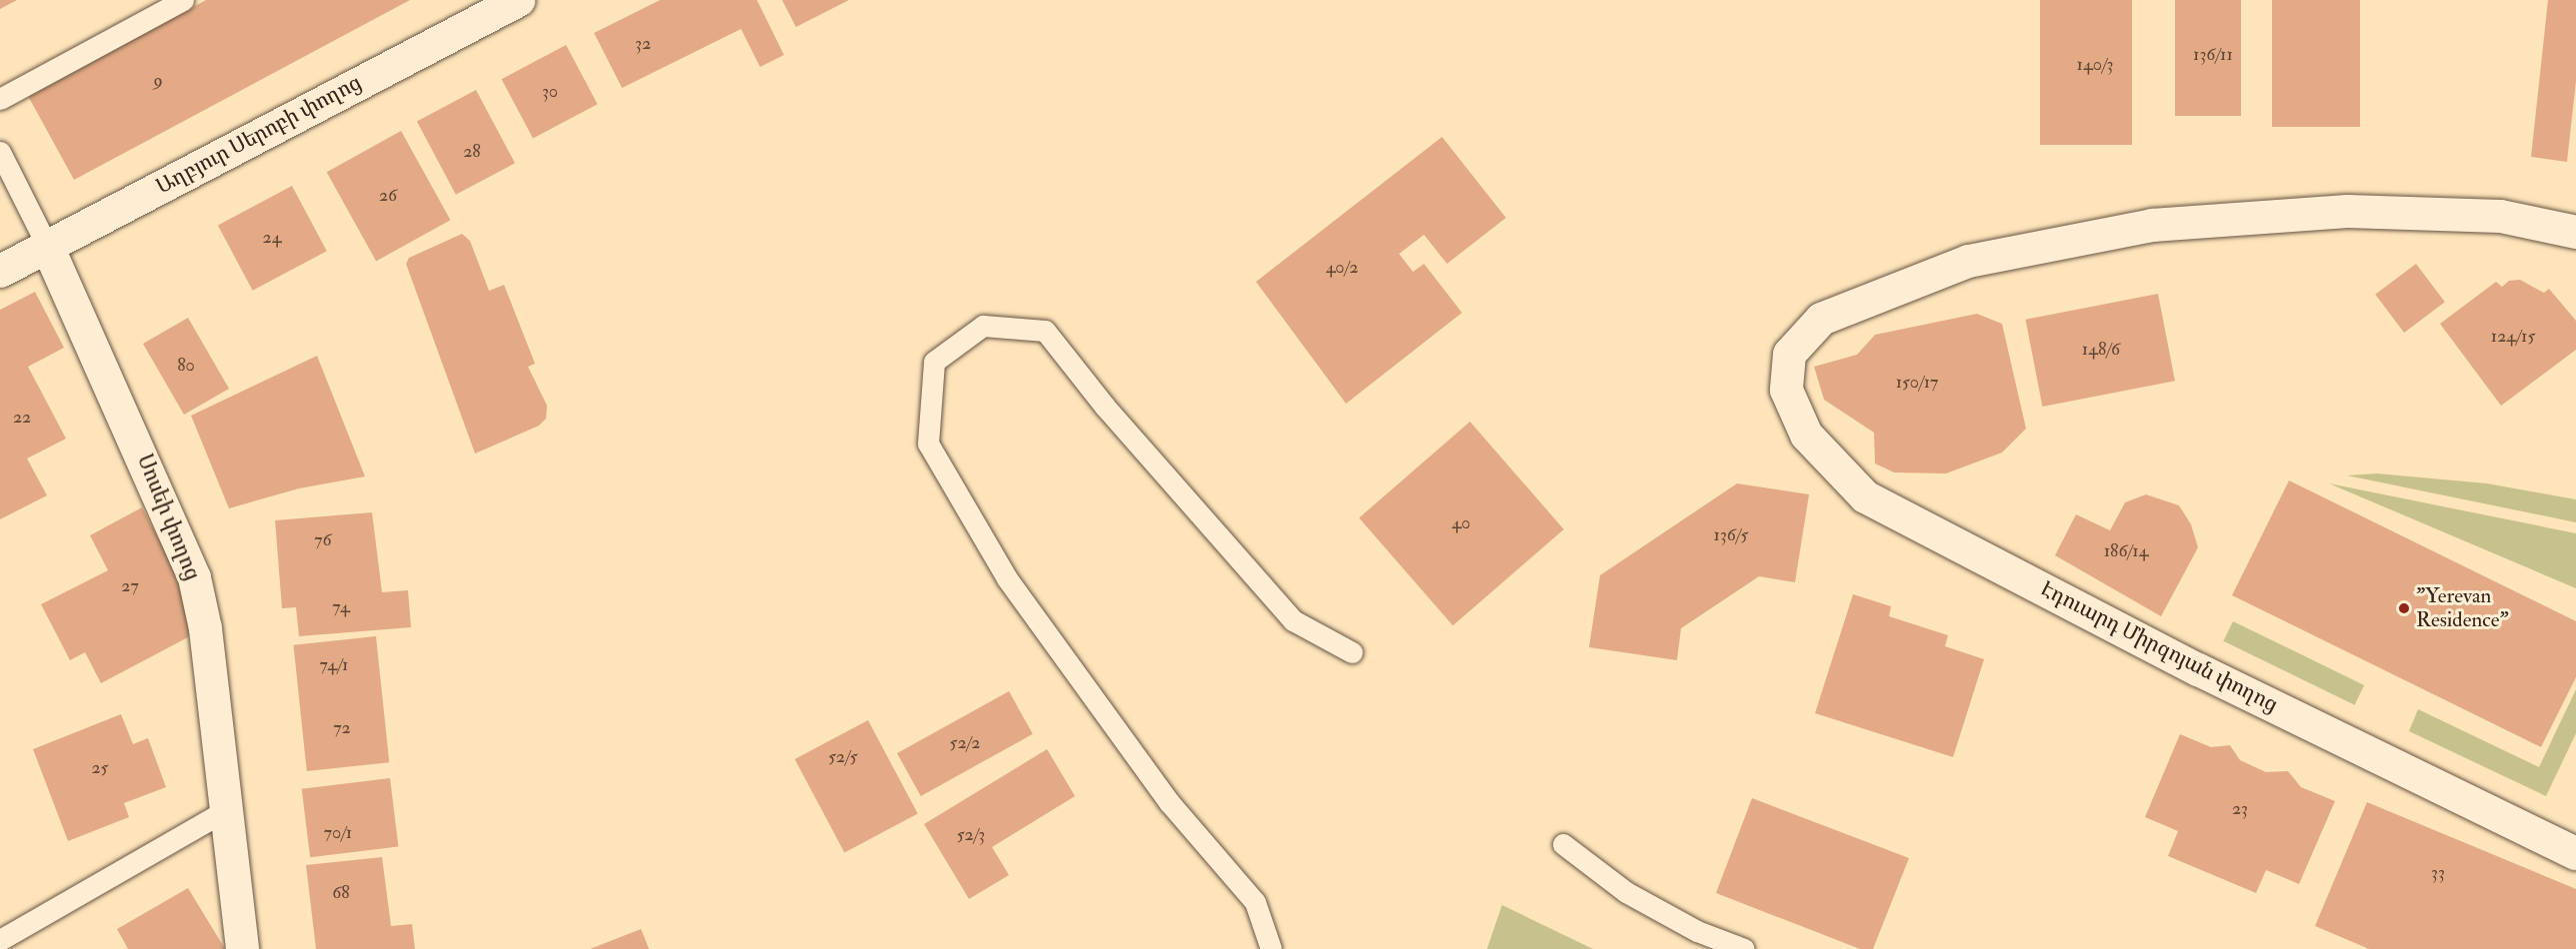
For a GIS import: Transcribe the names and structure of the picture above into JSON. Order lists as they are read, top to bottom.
{
  "streets": {
    "street": ["Աղբյուր Սերոբի փողոց", "Սոսեի փողոց", "Էդուարդ Միրզոյան փողոց"]
  },
  "crossings": [
    ["Աղբյուր Սերոբի փողոց", "Սոսեի փողոց"]
  ],
  "places": ["\"Yerevan Residence\""],
  "house_numbers": [
    "32",
    "136/11",
    "140/3",
    "9",
    "30",
    "28",
    "26",
    "24",
    "40/2",
    "124/15",
    "148/6",
    "80",
    "150/17",
    "22",
    "40",
    "136/5",
    "76",
    "186/14",
    "27",
    "74",
    "74/1",
    "72",
    "52/2",
    "52/5",
    "25",
    "23",
    "70/1",
    "52/3",
    "33",
    "68"
  ]
}
